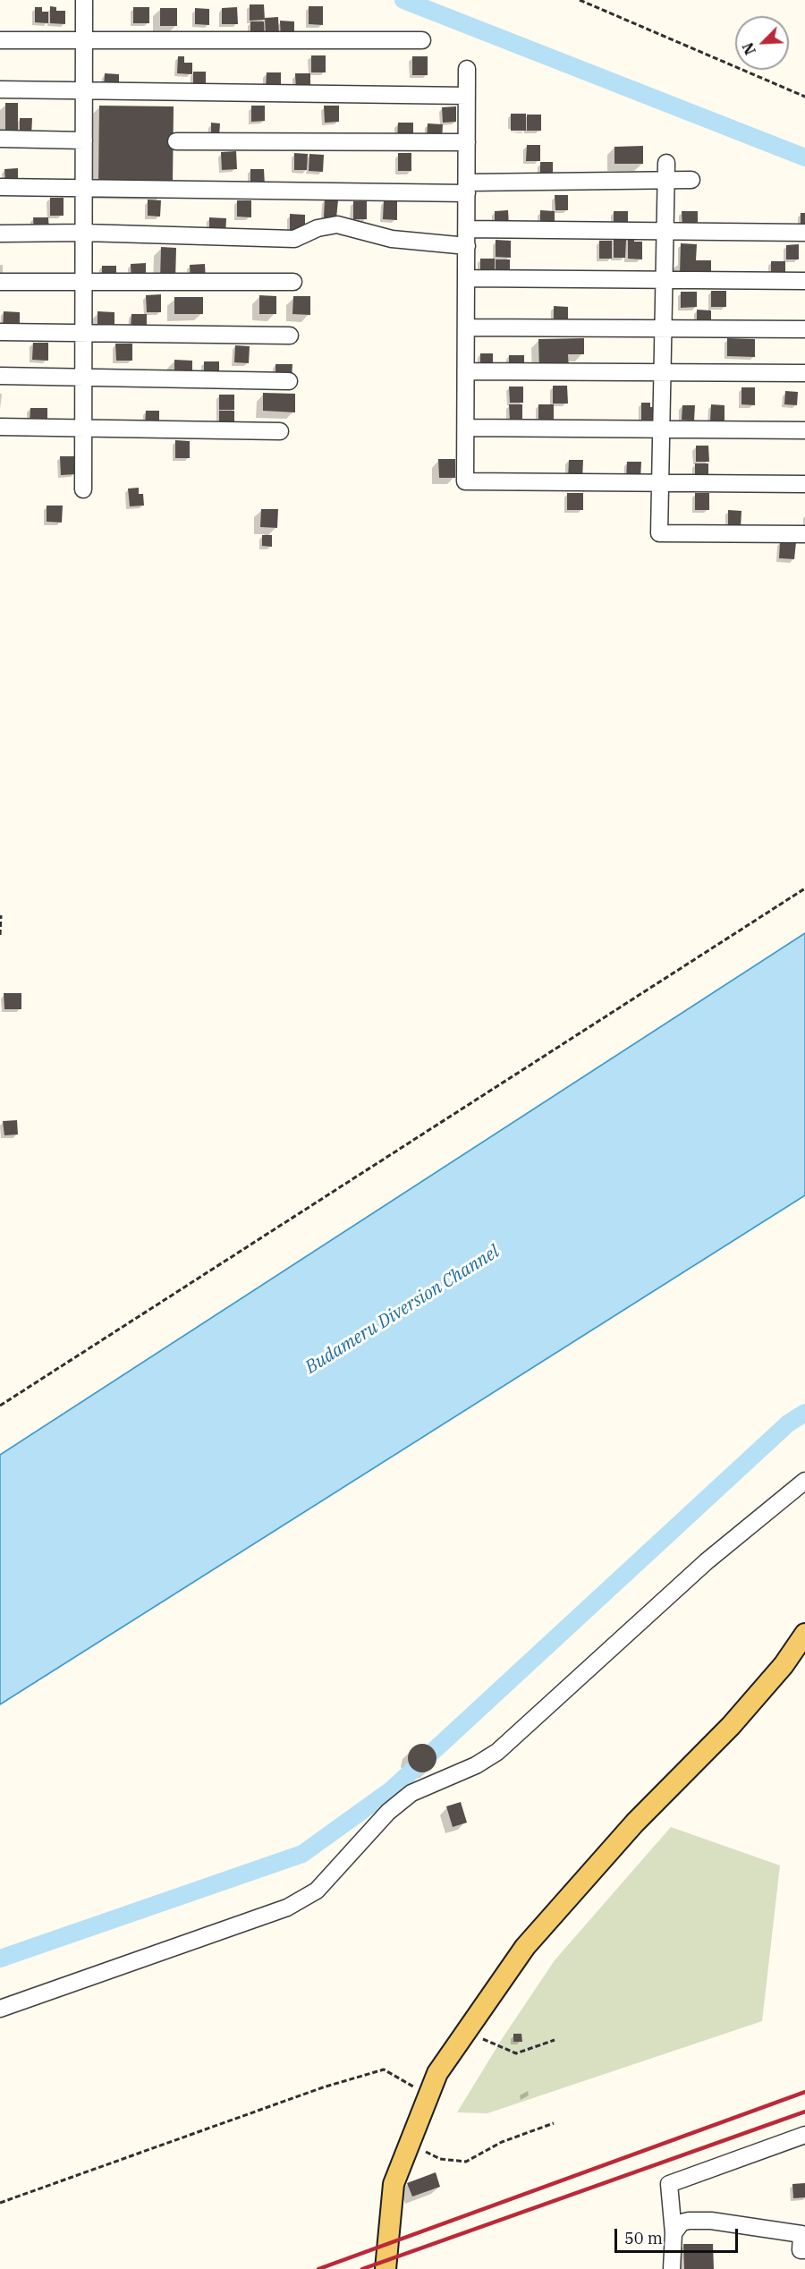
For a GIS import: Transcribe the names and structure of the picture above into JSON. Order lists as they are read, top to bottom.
{
  "water": ["Budameru Diversion Channel"],
  "scale_bar": "50 m",
  "north": "bottom left"
}
